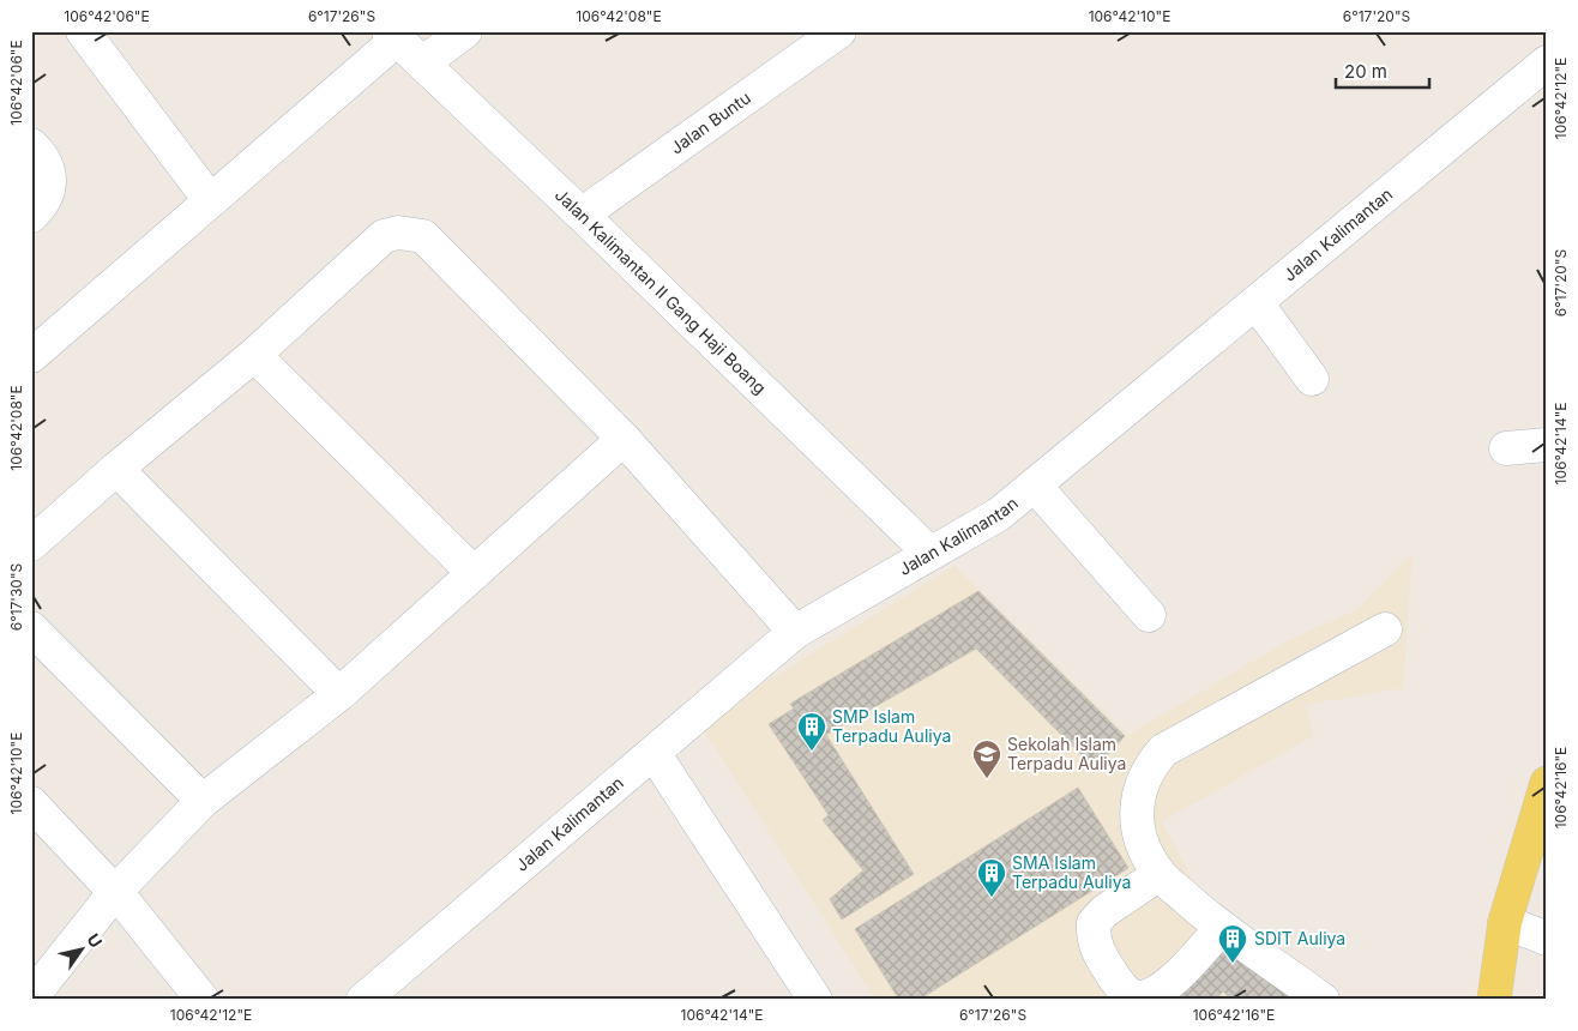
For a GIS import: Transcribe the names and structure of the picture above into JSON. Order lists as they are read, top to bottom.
{
  "streets": {
    "street": ["Jalan Buntu", "Jalan Kalimantan", "Jalan Kalimantan II Gang Haji Boang"]
  },
  "crossings": [
    ["Jalan Buntu", "Jalan Kalimantan II Gang Haji Boang"],
    ["Jalan Kalimantan", "Jalan Kalimantan II Gang Haji Boang"]
  ],
  "places": {
    "building": ["SMP Islam Terpadu Auliya", "SMA Islam Terpadu Auliya", "SDIT Auliya"],
    "school or university": ["Sekolah Islam Terpadu Auliya"]
  },
  "scale_bar": "20 m",
  "north": "top right",
  "coordinates": [
    "106°42'06\"E",
    "6°17'26\"S",
    "106°42'08\"E",
    "106°42'10\"E",
    "6°17'20\"S",
    "106°42'12\"E",
    "106°42'14\"E",
    "6°17'30\"S",
    "106°42'16\"E"
  ]
}
